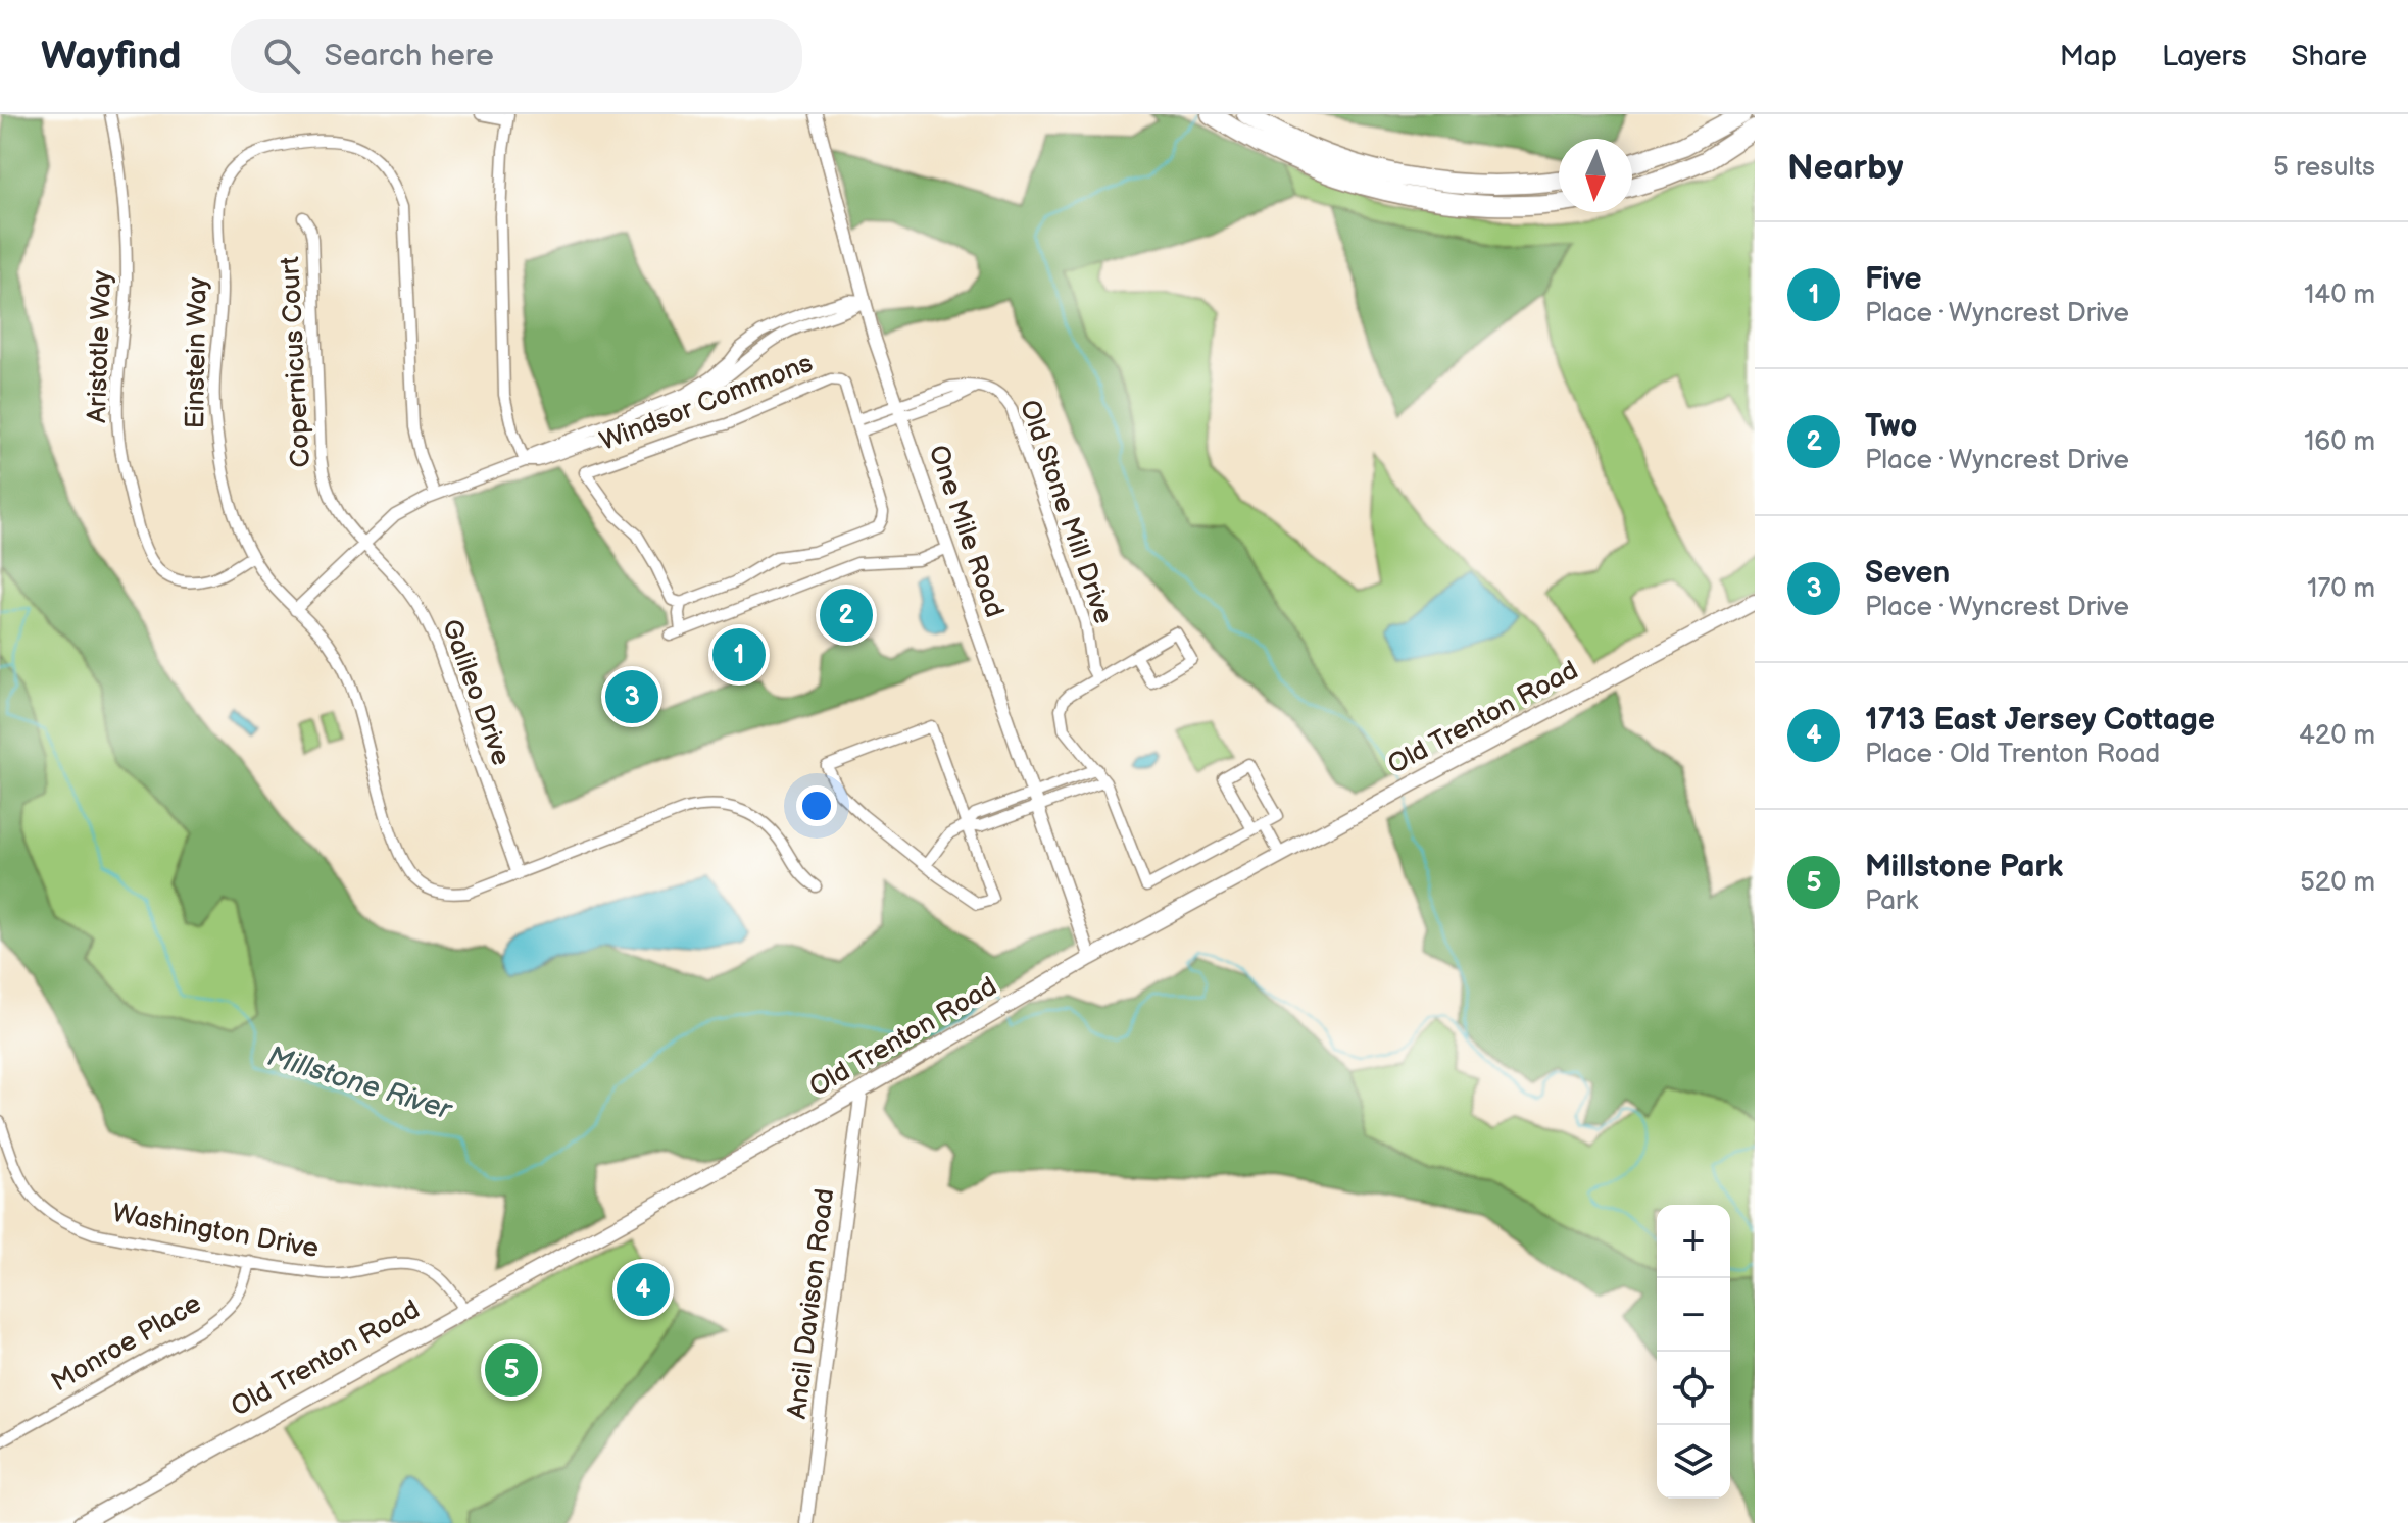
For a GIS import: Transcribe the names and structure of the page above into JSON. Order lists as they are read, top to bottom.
{
  "streets": {
    "main road": ["Old Trenton Road"],
    "street": [
      "Aristotle Way",
      "Einstein Way",
      "Copernicus Court",
      "Windsor Commons",
      "Old Stone Mill Drive",
      "One Mile Road",
      "Galileo Drive",
      "Washington Drive",
      "Ancil Davison Road",
      "Monroe Place"
    ]
  },
  "crossings": [
    ["Aristotle Way", "Einstein Way"],
    ["Einstein Way", "Galileo Drive"],
    ["Copernicus Court", "Galileo Drive"],
    ["Old Stone Mill Drive", "One Mile Road"],
    ["One Mile Road", "Old Trenton Road"],
    ["Old Trenton Road", "Washington Drive"],
    ["Old Trenton Road", "Ancil Davison Road"],
    ["Washington Drive", "Monroe Place"]
  ],
  "water": ["Millstone River"],
  "north": "bottom",
  "page": {
    "header": "Wayfind",
    "search": "Search here",
    "nav": ["Map", "Layers", "Share"],
    "heading": ["Nearby", "5 results"],
    "list": [
      {
        "mark": "1",
        "name": "Five",
        "note": "Place · Wyncrest Drive",
        "value": "140 m"
      },
      {
        "mark": "2",
        "name": "Two",
        "note": "Place · Wyncrest Drive",
        "value": "160 m"
      },
      {
        "mark": "3",
        "name": "Seven",
        "note": "Place · Wyncrest Drive",
        "value": "170 m"
      },
      {
        "mark": "4",
        "name": "1713 East Jersey Cottage",
        "note": "Place · Old Trenton Road",
        "value": "420 m"
      },
      {
        "mark": "5",
        "name": "Millstone Park",
        "note": "Park",
        "value": "520 m"
      }
    ],
    "pins": [
      "2",
      "1",
      "3",
      "4",
      "5"
    ],
    "map_buttons": ["+", "−"]
  }
}
